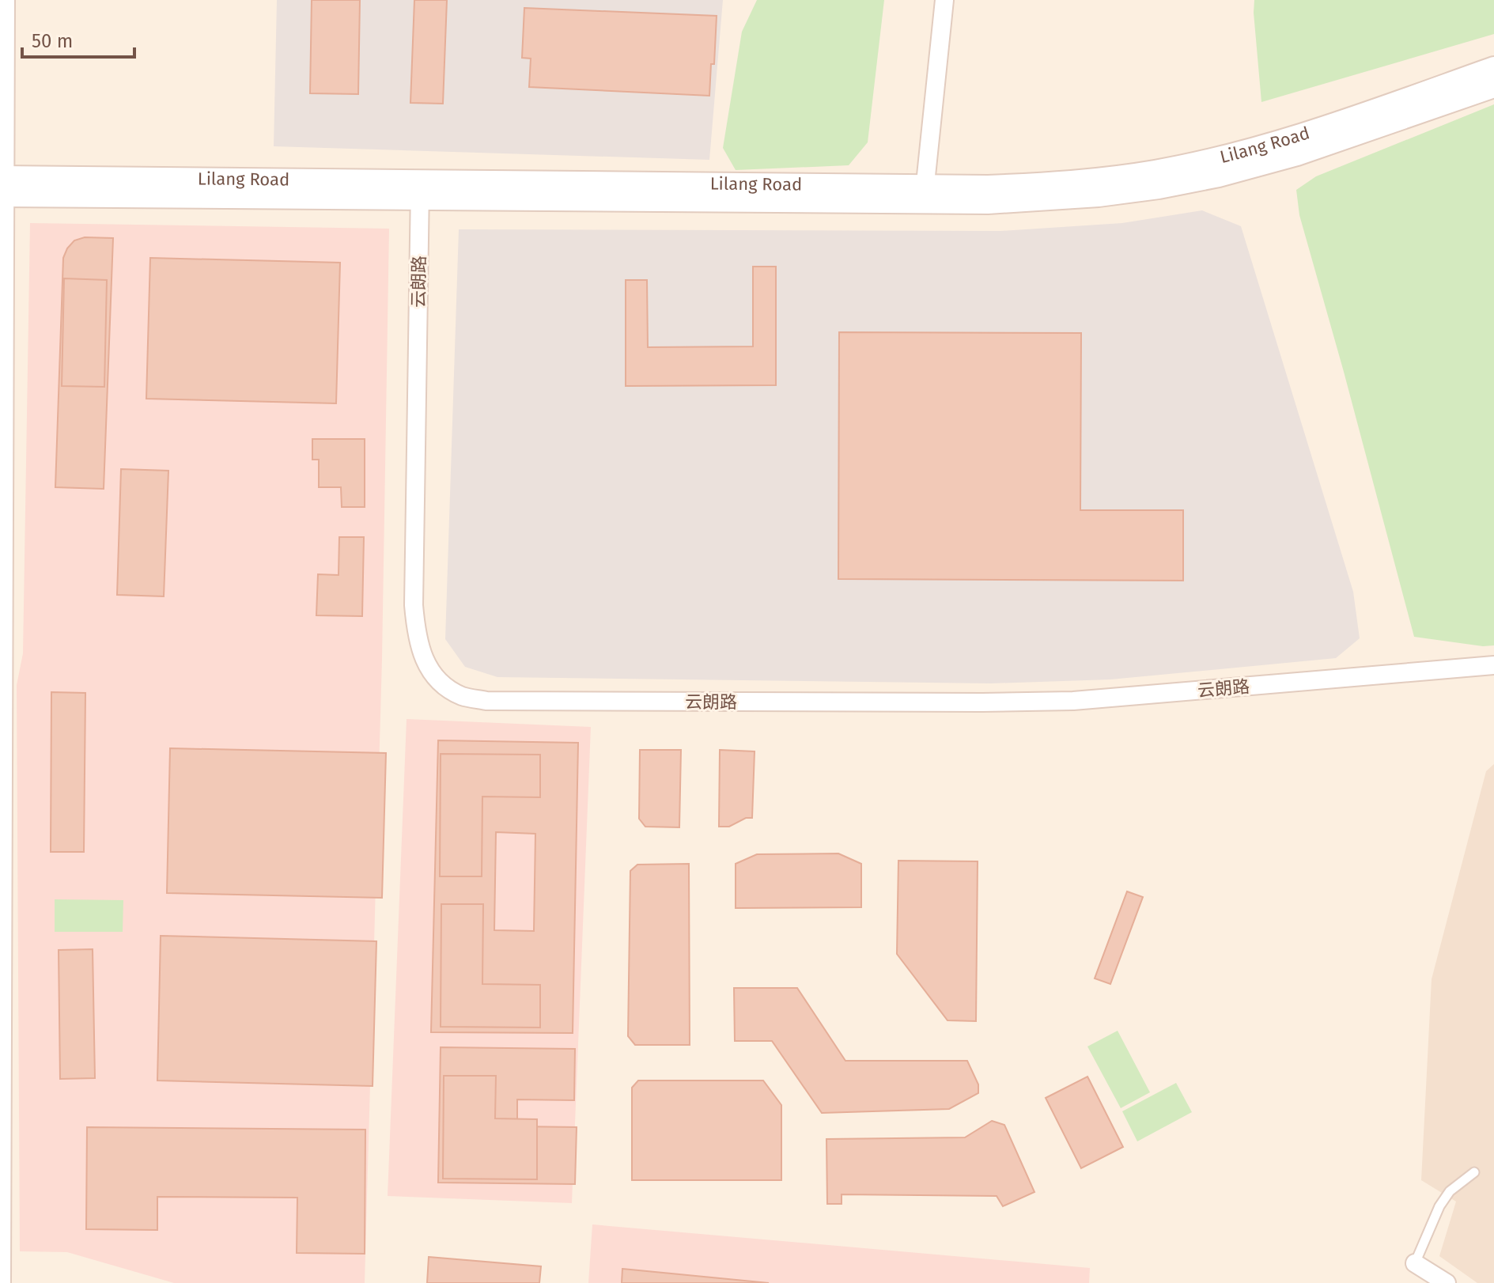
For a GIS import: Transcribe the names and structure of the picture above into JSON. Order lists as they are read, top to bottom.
{
  "streets": {
    "street": ["Lilang Road", "云朗路"]
  },
  "crossings": [
    ["Lilang Road", "云朗路"]
  ],
  "scale_bar": "50 m"
}
